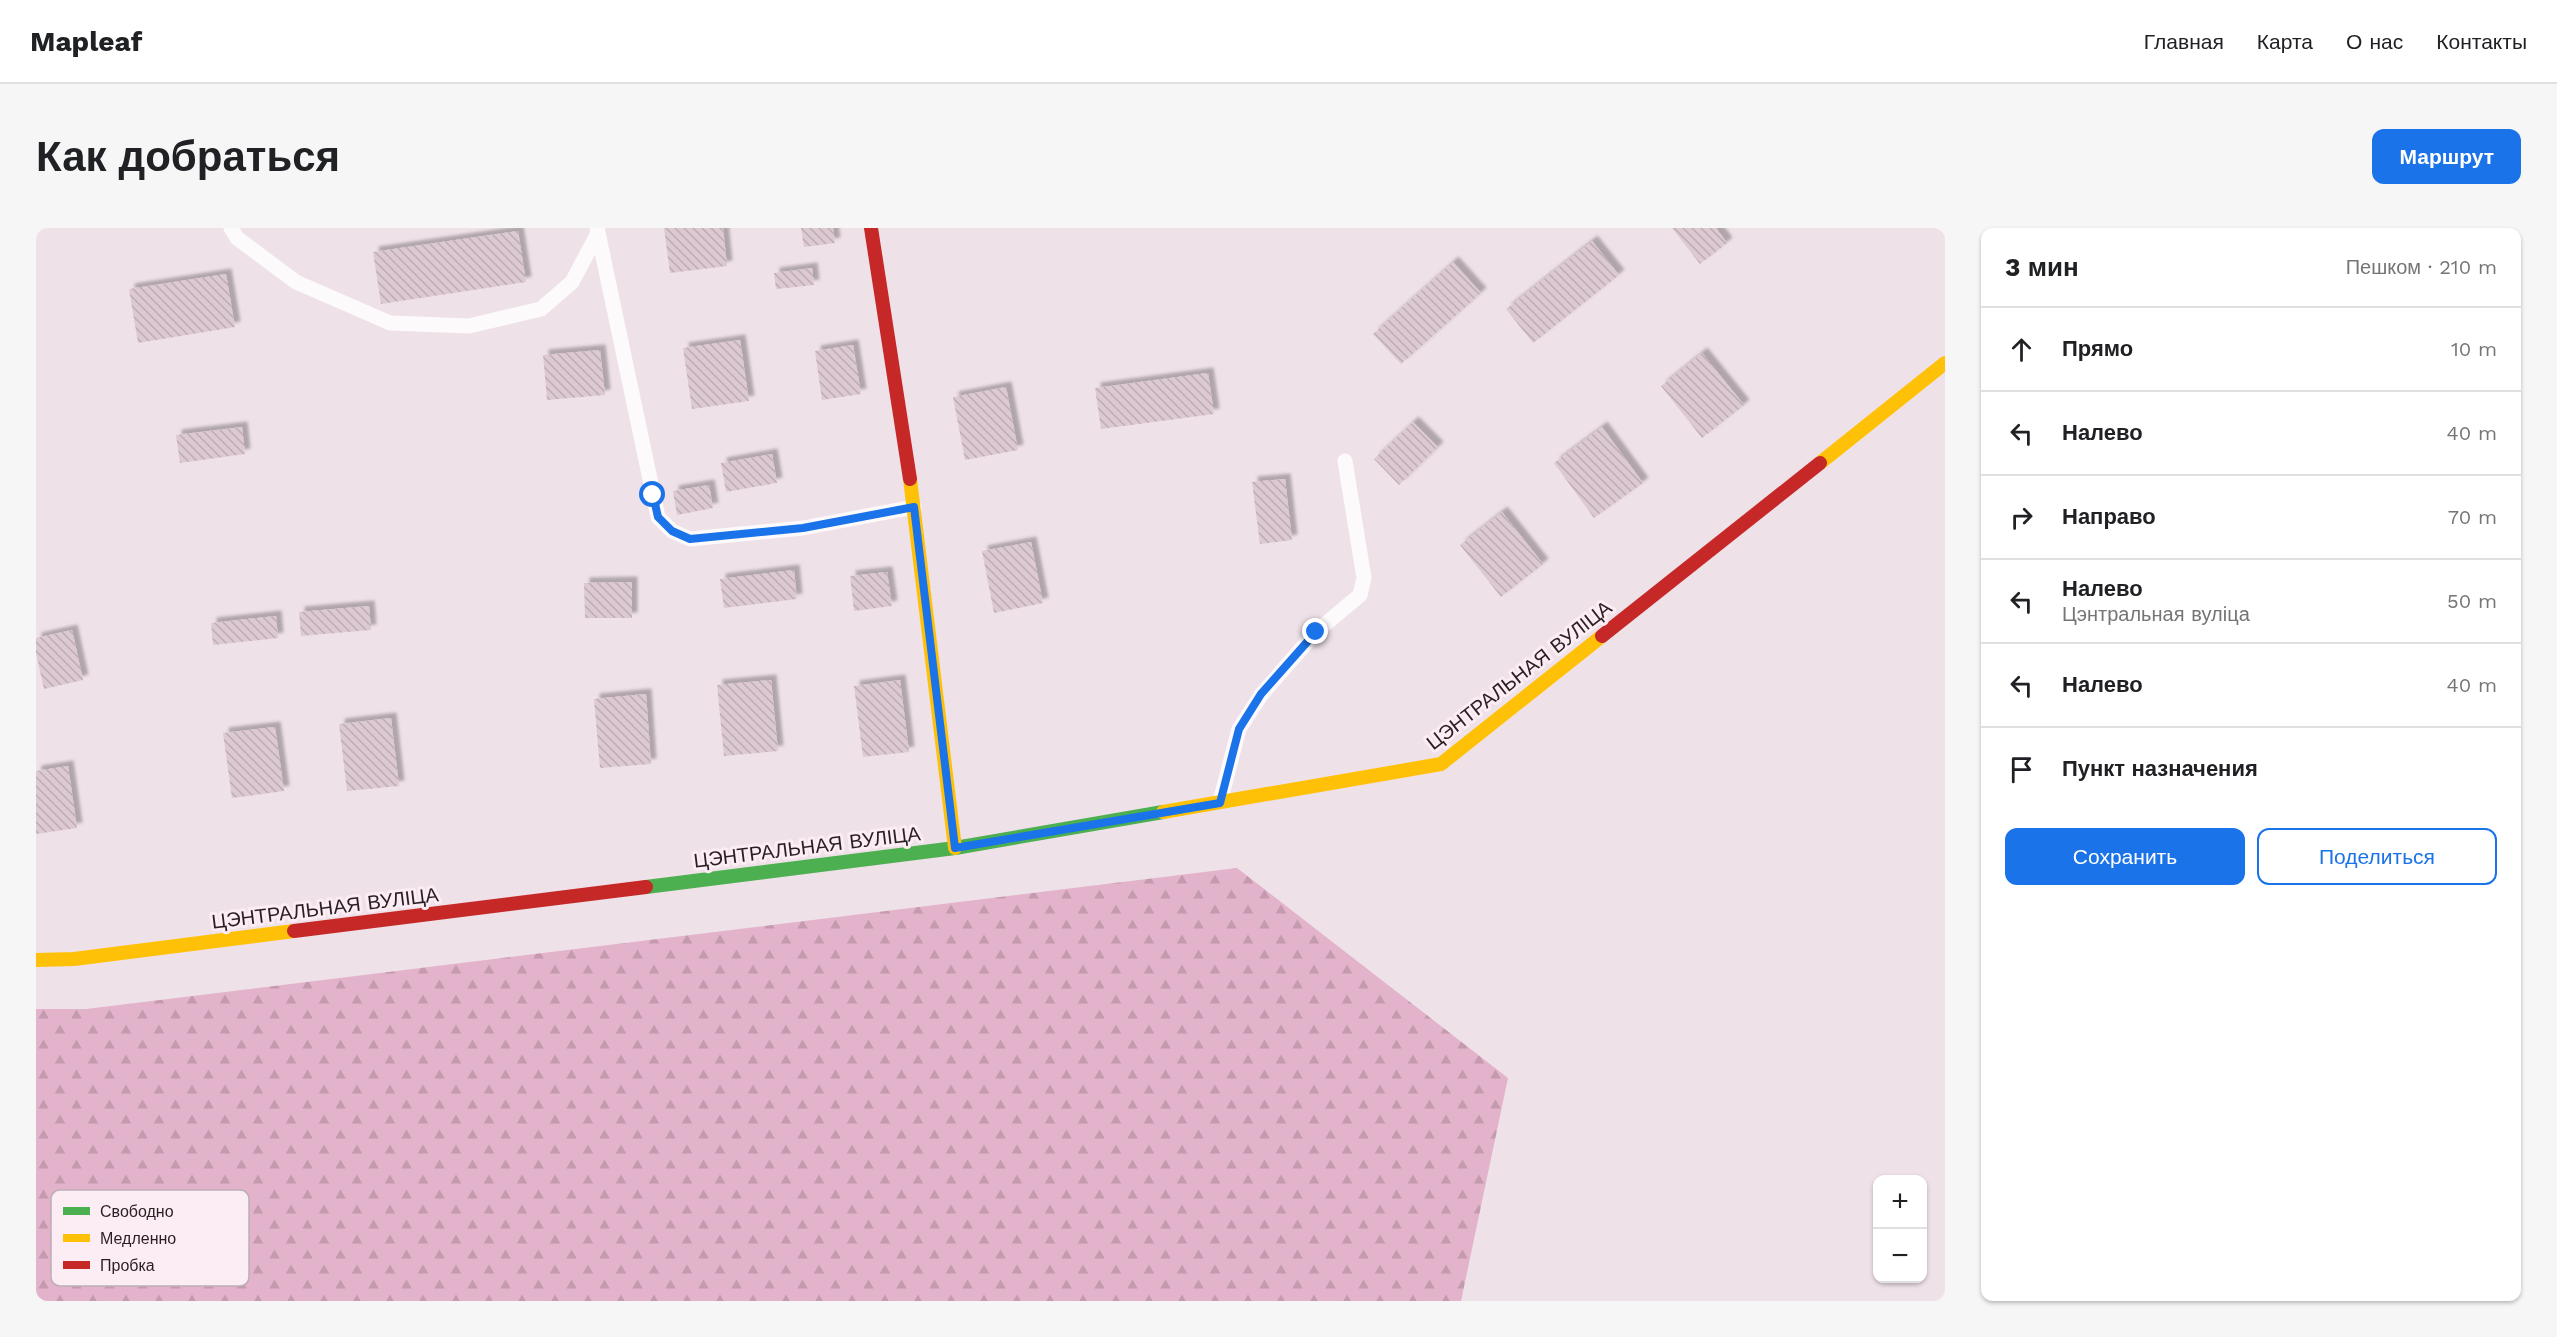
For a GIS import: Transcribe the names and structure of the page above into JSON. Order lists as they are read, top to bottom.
{
  "streets": {
    "street": ["ЦЭНТРАЛЬНАЯ ВУЛІЦА"]
  },
  "legend": ["Свободно", "Медленно", "Пробка"],
  "page": {
    "header": "Mapleaf",
    "nav": [
      "Главная",
      "Карта",
      "О нас",
      "Контакты"
    ],
    "buttons": [
      "Маршрут",
      ["Сохранить", "Поделиться"]
    ],
    "title": "Как добраться",
    "heading": ["3 мин", "Пешком · 210 m"],
    "list": [
      ["Прямо", "10 m"],
      ["Налево", "40 m"],
      ["Направо", "70 m"],
      ["Налево", "Цэнтральная вуліца", "50 m"],
      ["Налево", "40 m"],
      "Пункт назначения"
    ],
    "map_buttons": ["+", "−"]
  }
}
